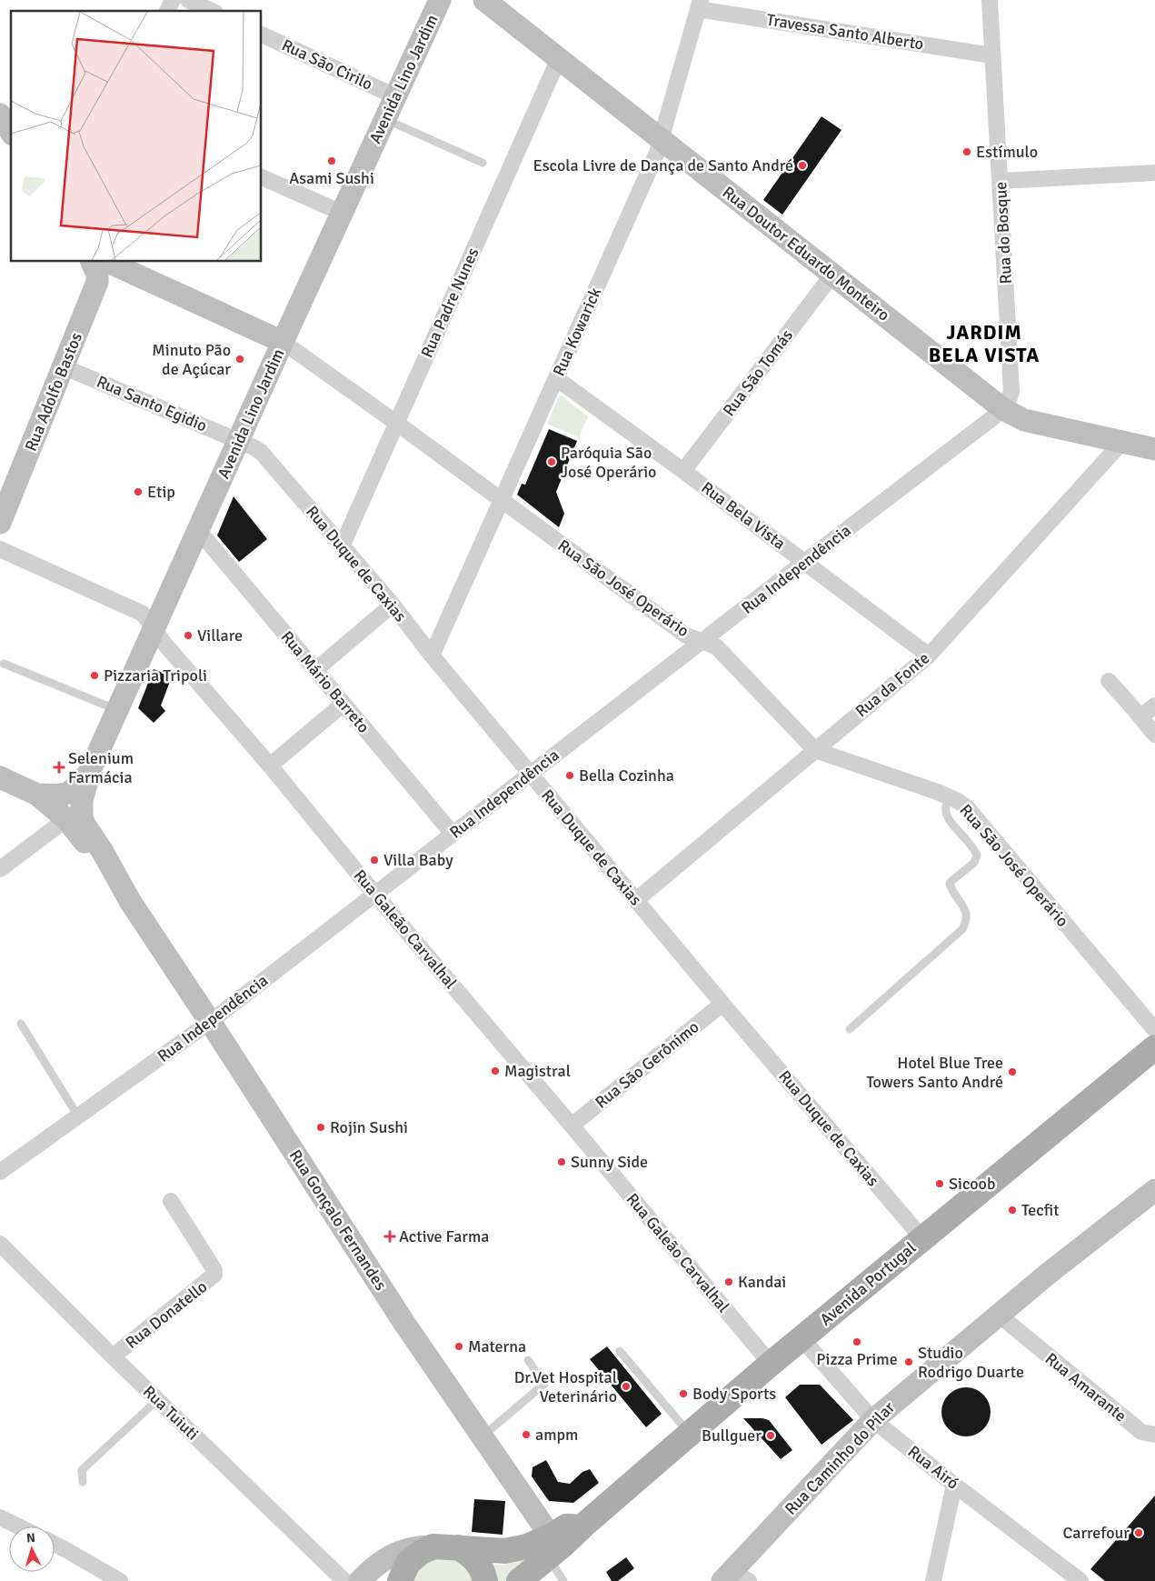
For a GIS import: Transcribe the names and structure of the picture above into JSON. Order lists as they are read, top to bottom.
{
  "streets": {
    "main road": [
      "Avenida Lino Jardim",
      "Rua Doutor Eduardo Monteiro",
      "Rua Adolfo Bastos",
      "Rua São José Operário",
      "Rua Gonçalo Fernandes",
      "Avenida Portugal",
      "Rua Caminho do Pilar"
    ],
    "street": [
      "Travessa Santo Alberto",
      "Rua São Cirilo",
      "Rua do Bosque",
      "Rua Padre Nunes",
      "Rua Kowarick",
      "Rua São Tomás",
      "Rua Santo Egidio",
      "Rua Bela Vista",
      "Rua Duque de Caxias",
      "Rua Independência",
      "Rua Mário Barreto",
      "Rua da Fonte",
      "Rua Galeão Carvalhal",
      "Rua São Gerônimo",
      "Rua Donatello",
      "Rua Amarante",
      "Rua Tuiuti",
      "Rua Airó"
    ]
  },
  "crossings": [
    ["Travessa Santo Alberto", "Rua do Bosque"],
    ["Travessa Santo Alberto", "Rua Kowarick"],
    ["Rua São Cirilo", "Avenida Lino Jardim"],
    ["Avenida Lino Jardim", "Rua Santo Egidio"],
    ["Avenida Lino Jardim", "Rua Duque de Caxias"],
    ["Avenida Lino Jardim", "Rua São José Operário"],
    ["Avenida Lino Jardim", "Rua Mário Barreto"],
    ["Avenida Lino Jardim", "Rua Galeão Carvalhal"],
    ["Avenida Lino Jardim", "Rua Gonçalo Fernandes"],
    ["Rua do Bosque", "Rua Doutor Eduardo Monteiro"],
    ["Rua do Bosque", "Rua Independência"],
    ["Rua Doutor Eduardo Monteiro", "Rua Padre Nunes"],
    ["Rua Doutor Eduardo Monteiro", "Rua Kowarick"],
    ["Rua Doutor Eduardo Monteiro", "Rua São Tomás"],
    ["Rua Doutor Eduardo Monteiro", "Rua Independência"],
    ["Rua Doutor Eduardo Monteiro", "Rua da Fonte"],
    ["Rua Padre Nunes", "Rua Duque de Caxias"],
    ["Rua Padre Nunes", "Rua São José Operário"],
    ["Rua Kowarick", "Rua Bela Vista"],
    ["Rua Kowarick", "Rua Duque de Caxias"],
    ["Rua Kowarick", "Rua São José Operário"],
    ["Rua São Tomás", "Rua Bela Vista"],
    ["Rua Adolfo Bastos", "Rua Santo Egidio"],
    ["Rua Adolfo Bastos", "Rua São José Operário"],
    ["Rua Santo Egidio", "Rua Duque de Caxias"],
    ["Rua Bela Vista", "Rua Independência"],
    ["Rua Bela Vista", "Rua da Fonte"],
    ["Rua Duque de Caxias", "Rua Independência"],
    ["Rua Duque de Caxias", "Rua da Fonte"],
    ["Rua Duque de Caxias", "Rua São Gerônimo"],
    ["Rua Duque de Caxias", "Avenida Portugal"],
    ["Rua Independência", "Rua São José Operário"],
    ["Rua Independência", "Rua Mário Barreto"],
    ["Rua Independência", "Rua Galeão Carvalhal"],
    ["Rua Independência", "Rua Gonçalo Fernandes"],
    ["Rua São José Operário", "Rua da Fonte"],
    ["Rua Galeão Carvalhal", "Rua São Gerônimo"],
    ["Rua Galeão Carvalhal", "Avenida Portugal"],
    ["Rua Gonçalo Fernandes", "Avenida Portugal"],
    ["Avenida Portugal", "Rua Airó"],
    ["Rua Donatello", "Rua Tuiuti"],
    ["Rua Amarante", "Rua Caminho do Pilar"],
    ["Rua Caminho do Pilar", "Rua Airó"]
  ],
  "districts": ["JARDIM BELA VISTA"],
  "places": {
    "other": [
      "Estímulo",
      "Asami Sushi",
      "Escola Livre de Dança de Santo André",
      "Minuto Pão de Açúcar",
      "Paróquia São José Operário",
      "Etip",
      "Villare",
      "Pizzaria Tripoli",
      "Bella Cozinha",
      "Villa Baby",
      "Magistral",
      "Hotel Blue Tree Towers Santo André",
      "Rojin Sushi",
      "Sunny Side",
      "Sicoob",
      "Tecfit",
      "Kandai",
      "Pizza Prime",
      "Materna",
      "Studio Rodrigo Duarte",
      "Dr.Vet Hospital Veterinário",
      "Body Sports",
      "ampm",
      "Bullguer",
      "Carrefour"
    ],
    "health": ["Selenium Farmácia", "Active Farma"]
  },
  "north": "top"
}
